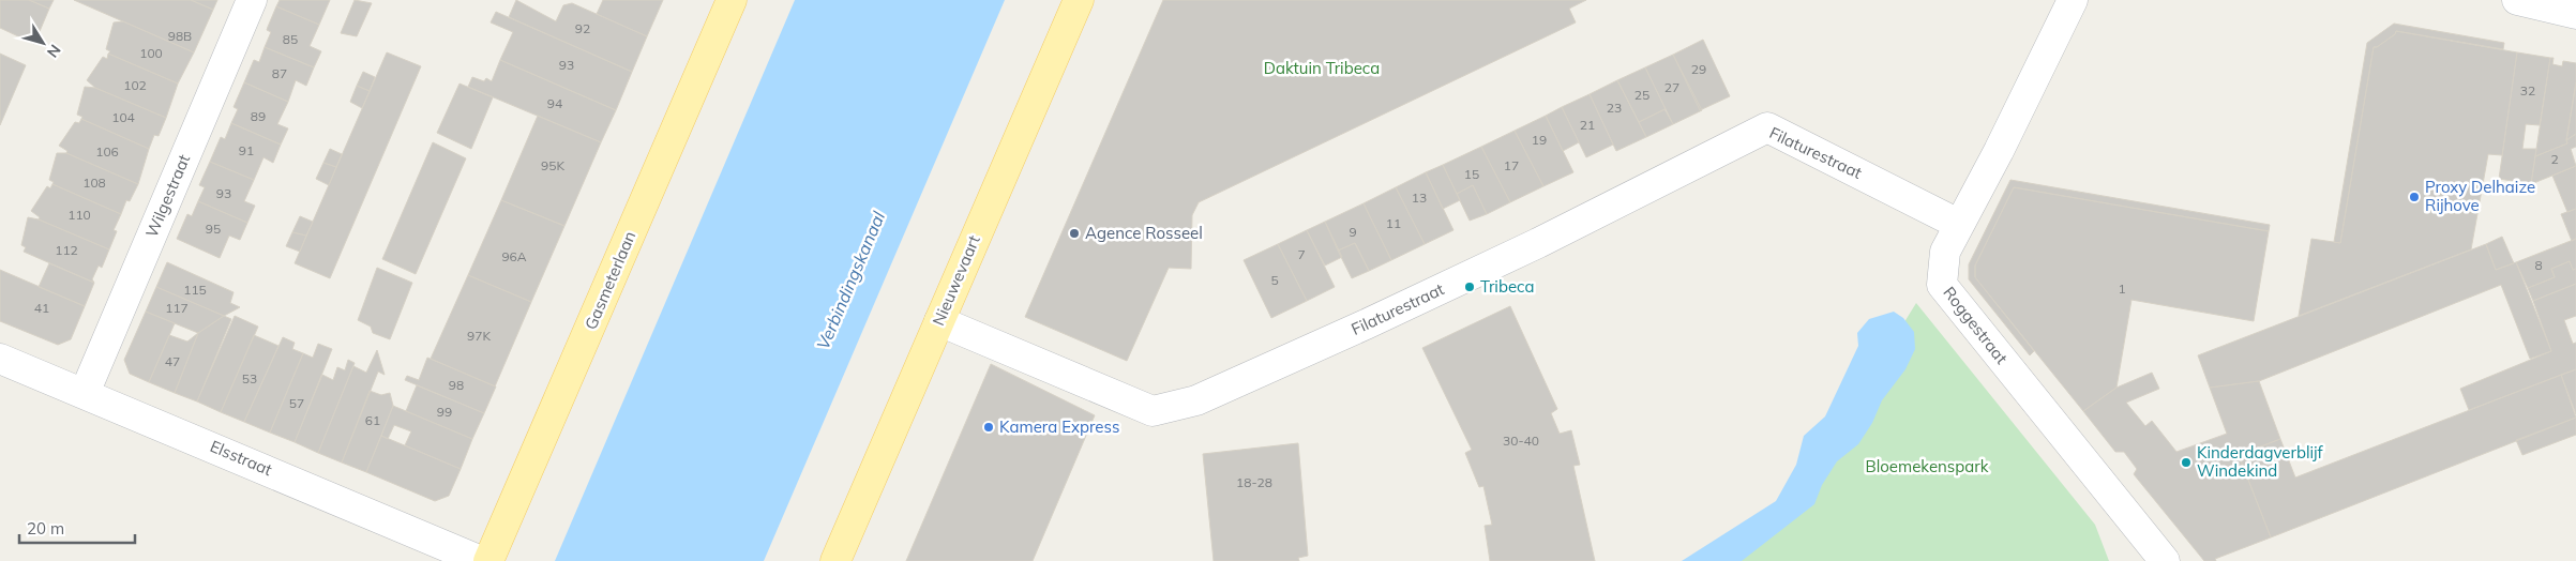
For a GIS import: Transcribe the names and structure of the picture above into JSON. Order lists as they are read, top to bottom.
{
  "streets": {
    "main road": ["Gasmeterlaan", "Nieuwevaart"],
    "street": [
      "Filaturestraat",
      "Wilgestraat",
      "Roggestraat",
      "Elsstraat"
    ]
  },
  "crossings": [
    ["Filaturestraat", "Nieuwevaart"],
    ["Filaturestraat", "Roggestraat"],
    ["Wilgestraat", "Elsstraat"]
  ],
  "water": ["Verbindingskanaal"],
  "parks": ["Daktuin Tribeca", "Bloemekenspark"],
  "places": [
    "Proxy Delhaize Rijhove",
    "Agence Rosseel",
    "Tribeca",
    "Kamera Express",
    "Kinderdagverblijf Windekind"
  ],
  "house_numbers": [
    "92",
    "98B",
    "85",
    "100",
    "93",
    "29",
    "87",
    "102",
    "27",
    "32",
    "25",
    "94",
    "23",
    "89",
    "104",
    "21",
    "19",
    "91",
    "106",
    "2",
    "95K",
    "17",
    "15",
    "108",
    "93",
    "13",
    "110",
    "11",
    "95",
    "9",
    "112",
    "7",
    "96A",
    "8",
    "5",
    "1",
    "115",
    "41",
    "117",
    "97K",
    "47",
    "53",
    "98",
    "57",
    "99",
    "61",
    "30-40",
    "18-28"
  ],
  "scale_bar": "20 m",
  "north": "bottom right"
}
